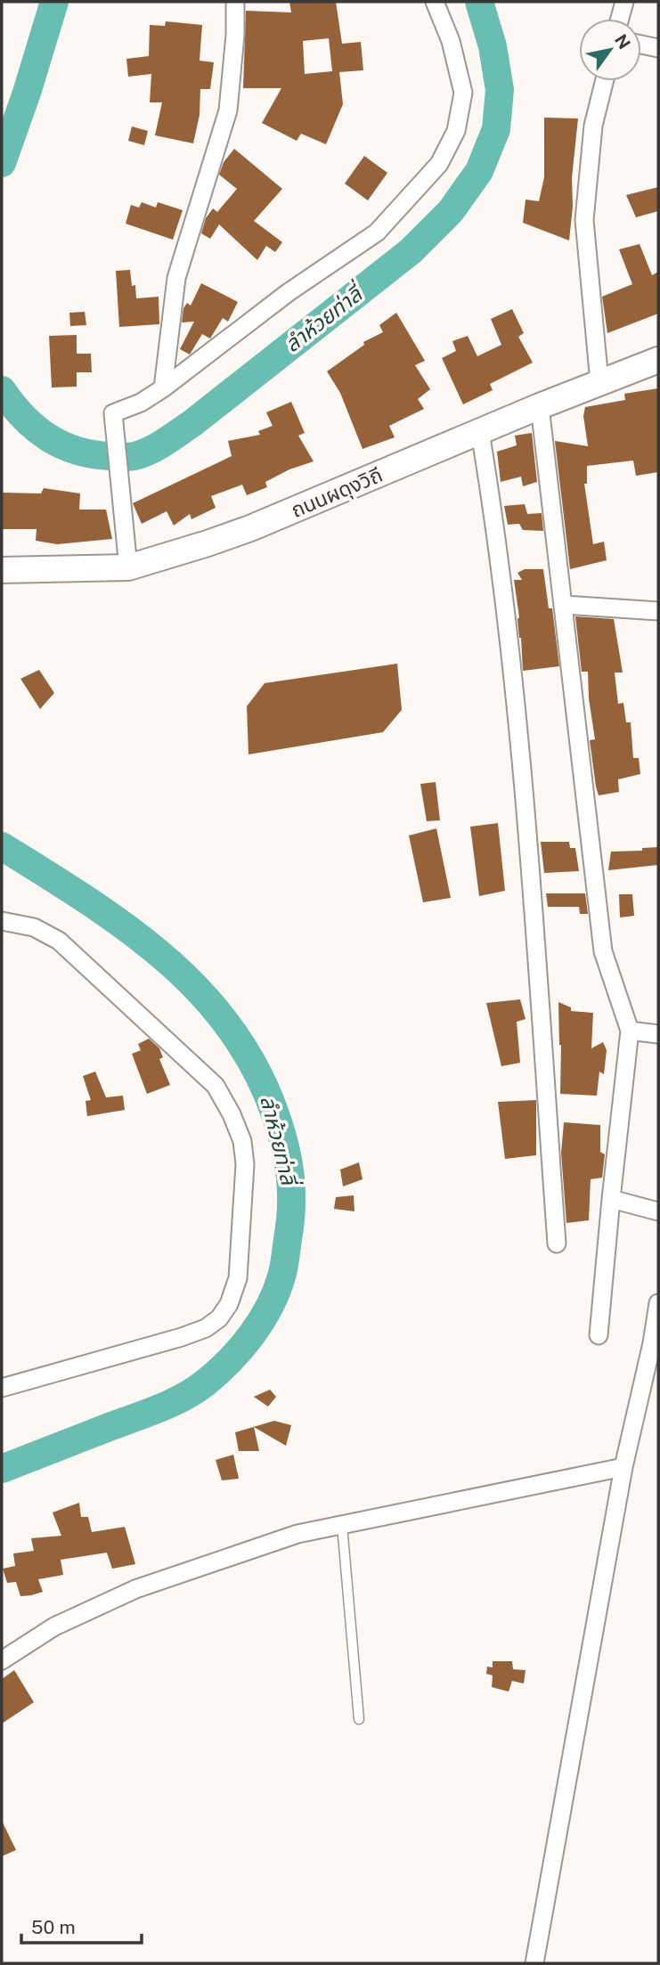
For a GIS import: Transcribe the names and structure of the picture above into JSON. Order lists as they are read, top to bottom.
{
  "streets": {
    "main road": ["ถนนผดุงวิถี"]
  },
  "water": ["ลำห้วยท่าลี่"],
  "scale_bar": "50 m",
  "north": "top right"
}
